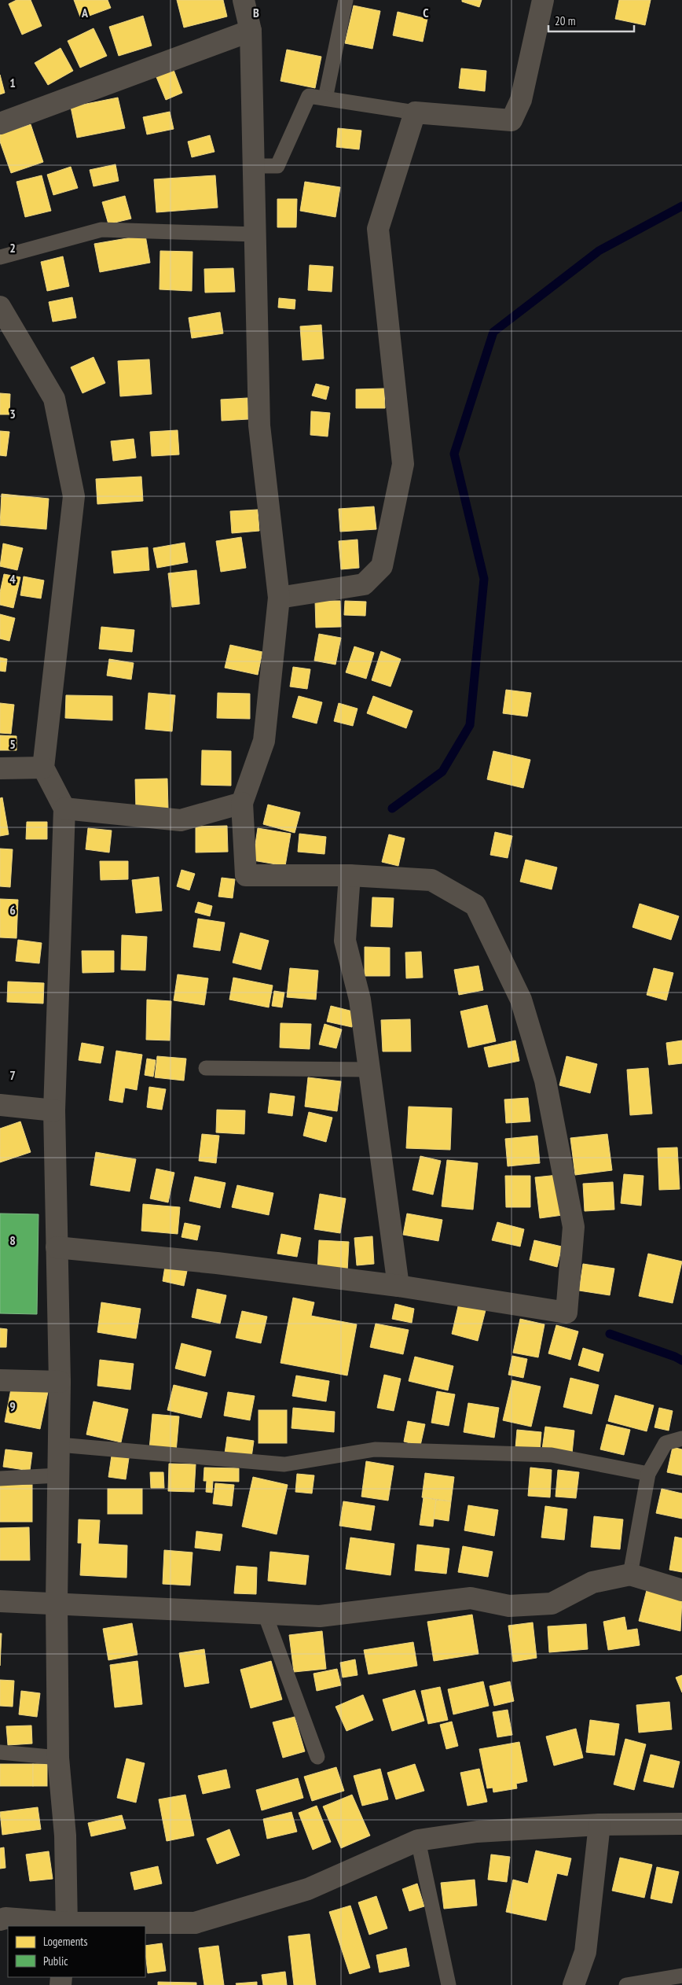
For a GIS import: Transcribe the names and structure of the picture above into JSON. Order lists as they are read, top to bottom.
{
  "legend": ["Logements", "Public"],
  "scale_bar": "20 m",
  "grid": {
    "columns": ["A", "B", "C"],
    "rows": [
      "1",
      "2",
      "3",
      "4",
      "5",
      "6",
      "7",
      "8",
      "9"
    ]
  }
}
